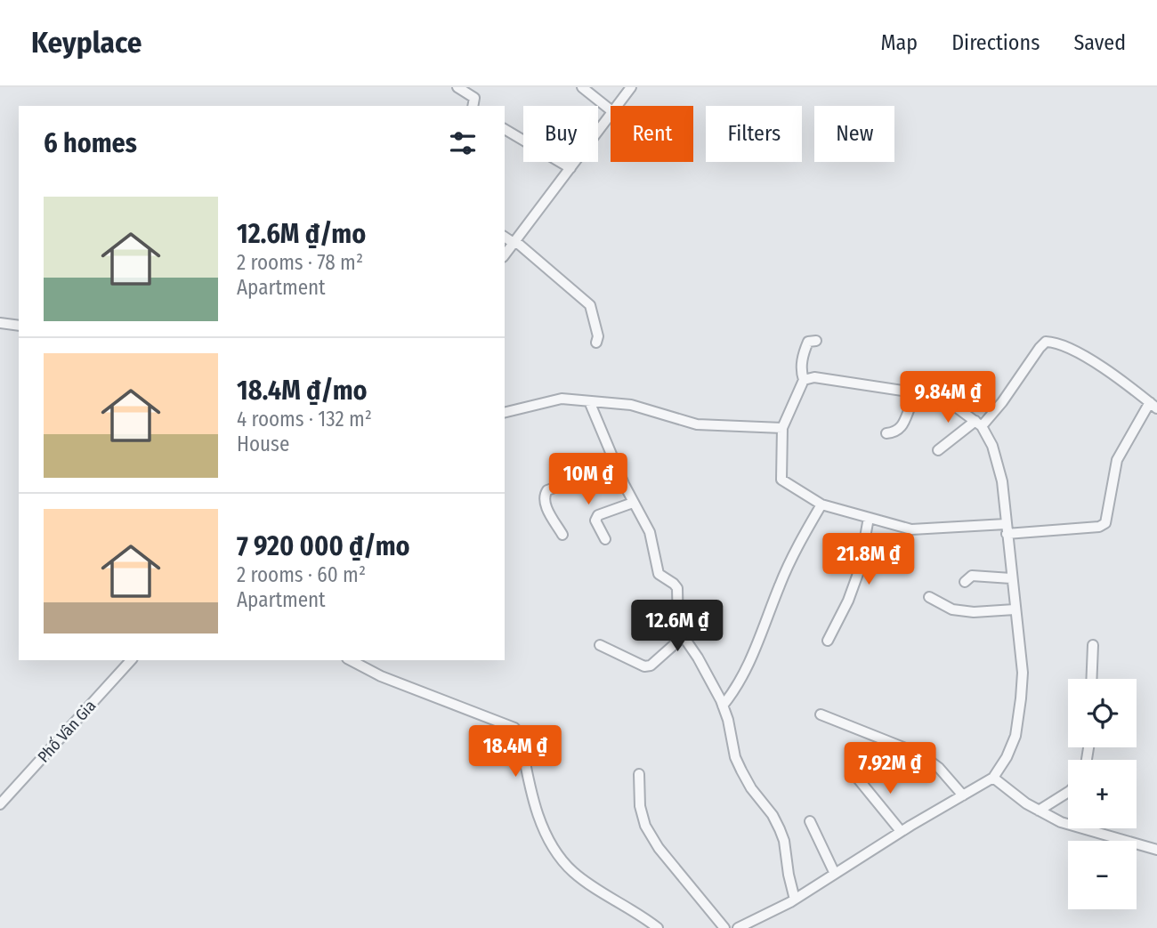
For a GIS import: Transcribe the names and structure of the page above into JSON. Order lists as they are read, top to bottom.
{
  "streets": {
    "street": ["Phố Vân Gia"]
  },
  "page": {
    "header": "Keyplace",
    "nav": ["Map", "Directions", "Saved"],
    "chip": [
      "Buy",
      "Rent",
      "Filters",
      "New"
    ],
    "heading": "6 homes",
    "list": [
      {
        "name": "12.6M ₫/mo",
        "note": "2 rooms · 78 m² · Apartment"
      },
      {
        "name": "18.4M ₫/mo",
        "note": "4 rooms · 132 m² · House"
      },
      {
        "name": "7 920 000 ₫/mo",
        "note": "2 rooms · 60 m² · Apartment"
      }
    ],
    "price": [
      "9.84M ₫",
      "10M ₫",
      "21.8M ₫",
      "12.6M ₫",
      "18.4M ₫",
      "7.92M ₫"
    ],
    "map_buttons": ["+", "−"]
  }
}
